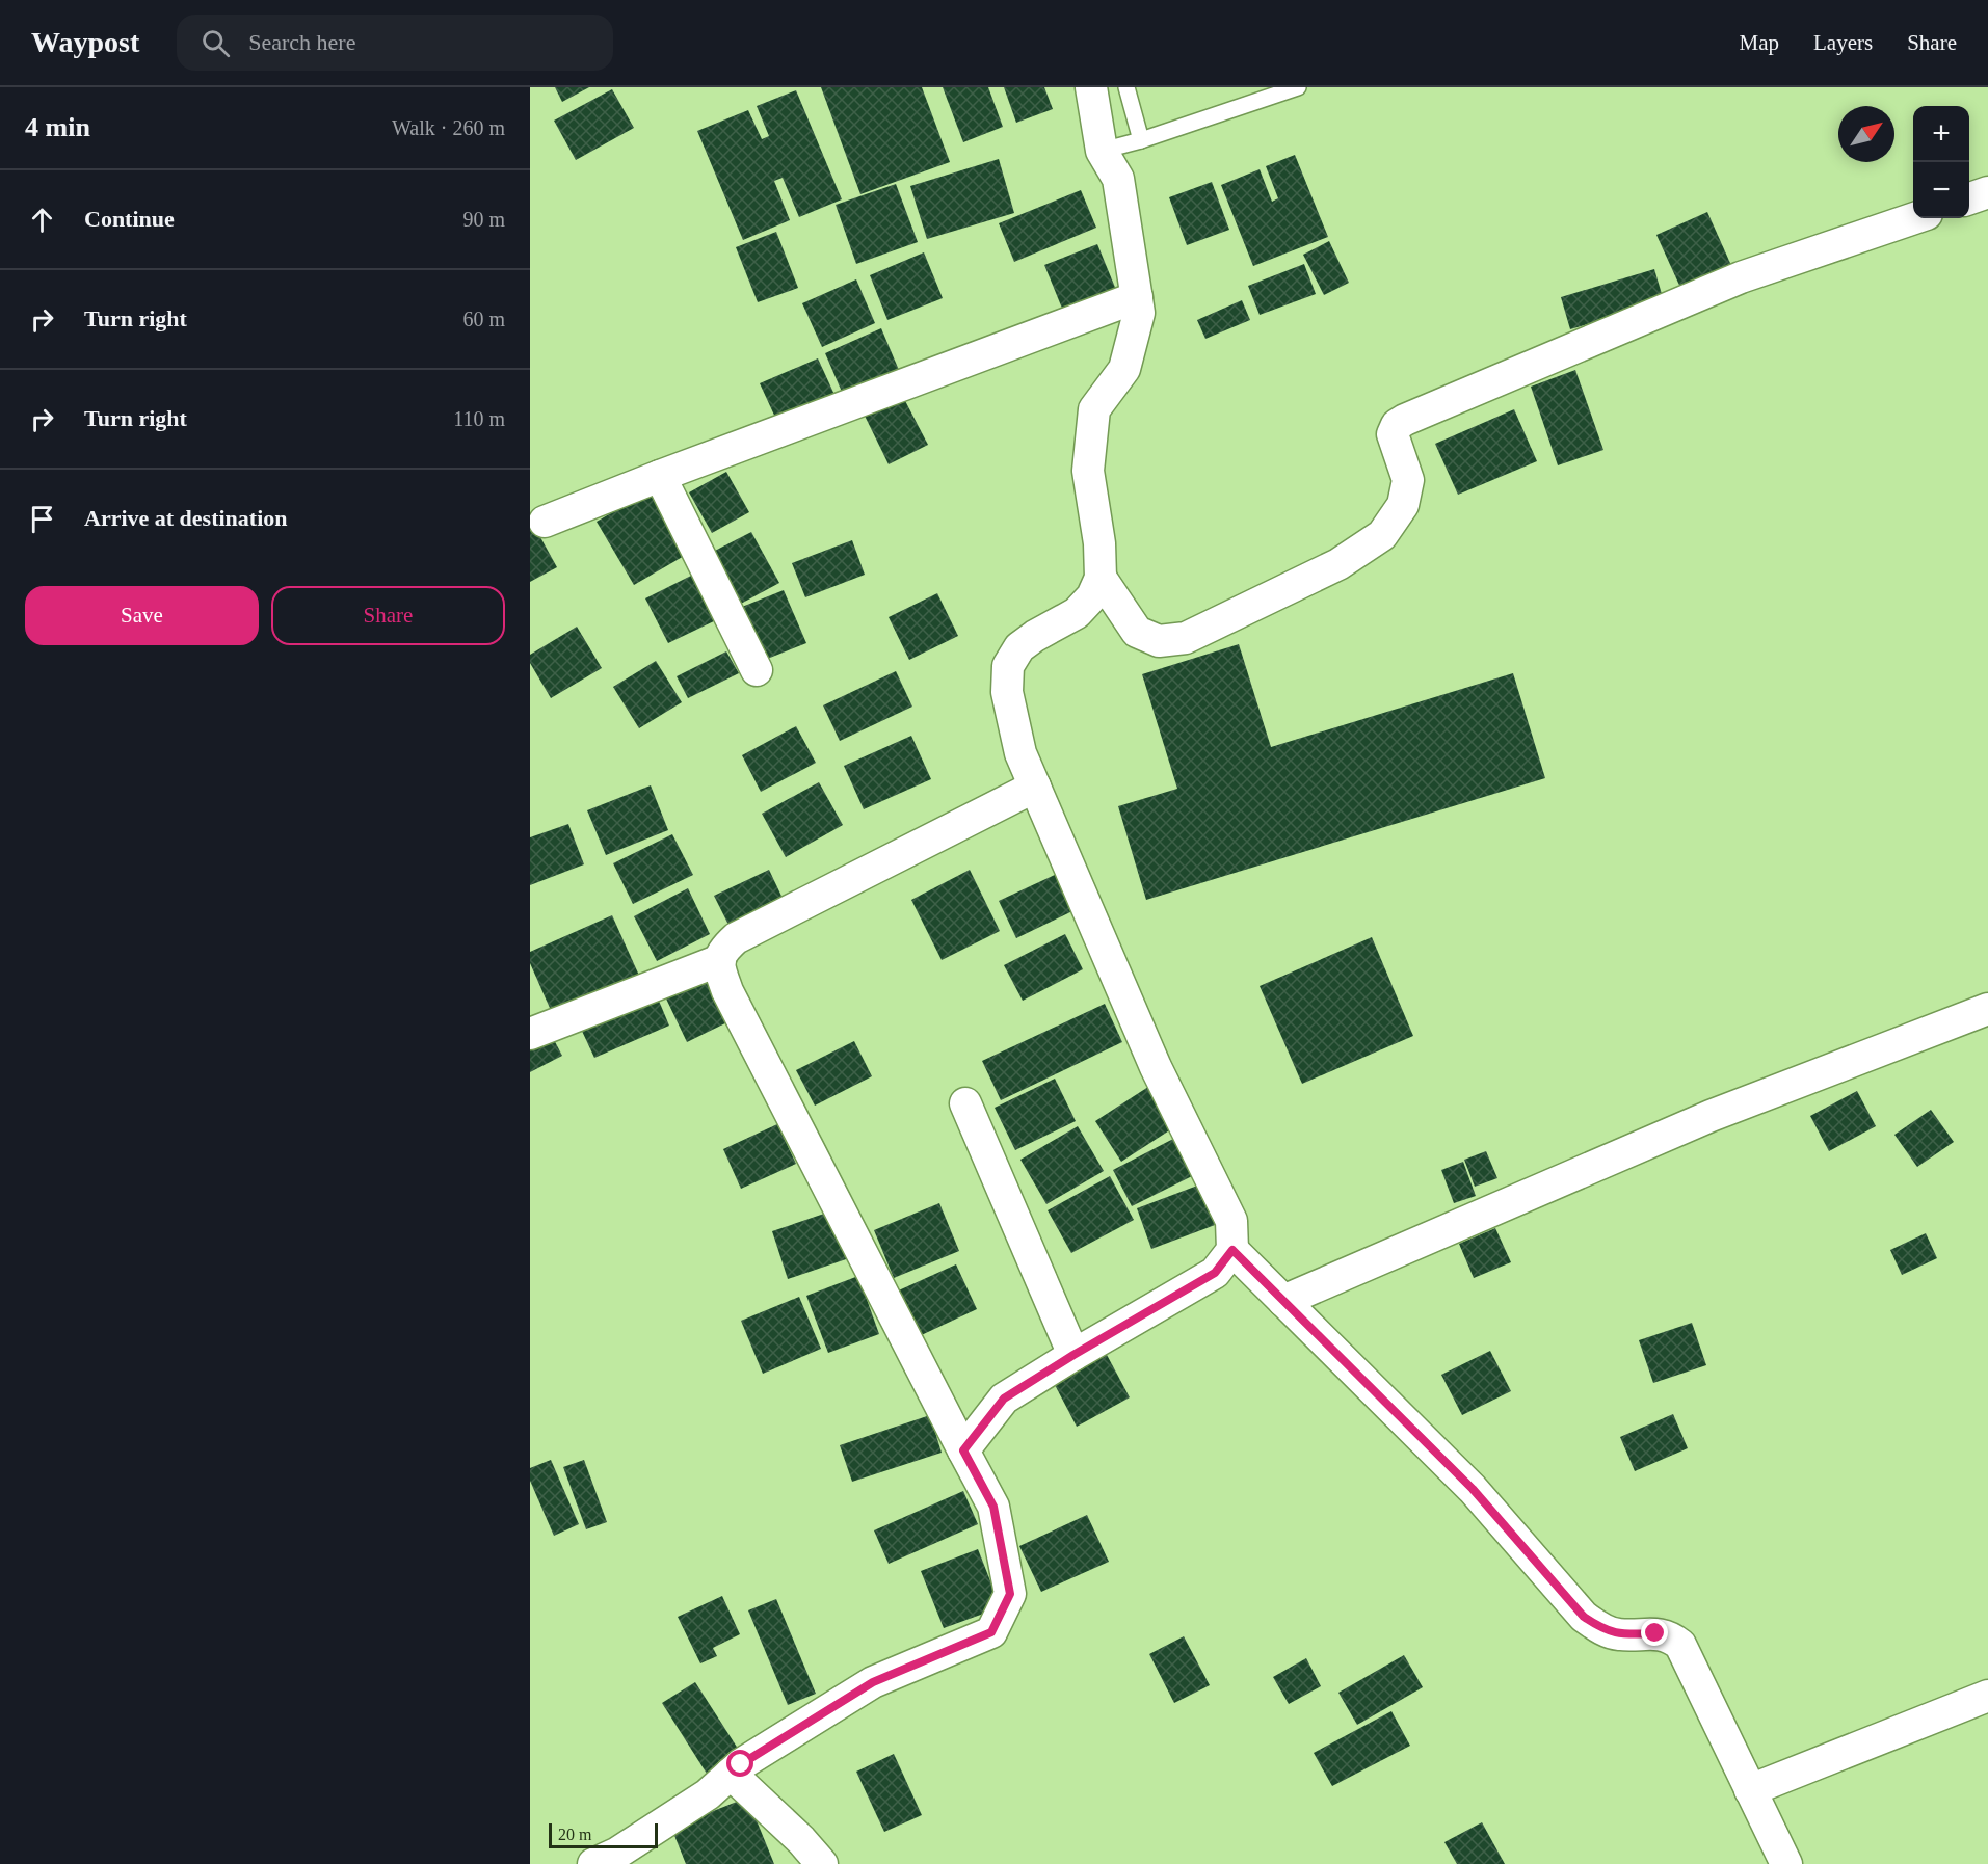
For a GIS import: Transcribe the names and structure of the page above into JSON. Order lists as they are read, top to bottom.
{
  "scale_bar": "20 m",
  "north": "top right",
  "page": {
    "header": "Waypost",
    "search": "Search here",
    "nav": ["Map", "Layers", "Share"],
    "heading": ["4 min", "Walk · 260 m"],
    "map_buttons": ["+", "−"],
    "list": [
      ["Continue", "90 m"],
      ["Turn right", "60 m"],
      ["Turn right", "110 m"],
      "Arrive at destination"
    ],
    "buttons": ["Save", "Share"],
    "scale": "20 m"
  }
}
